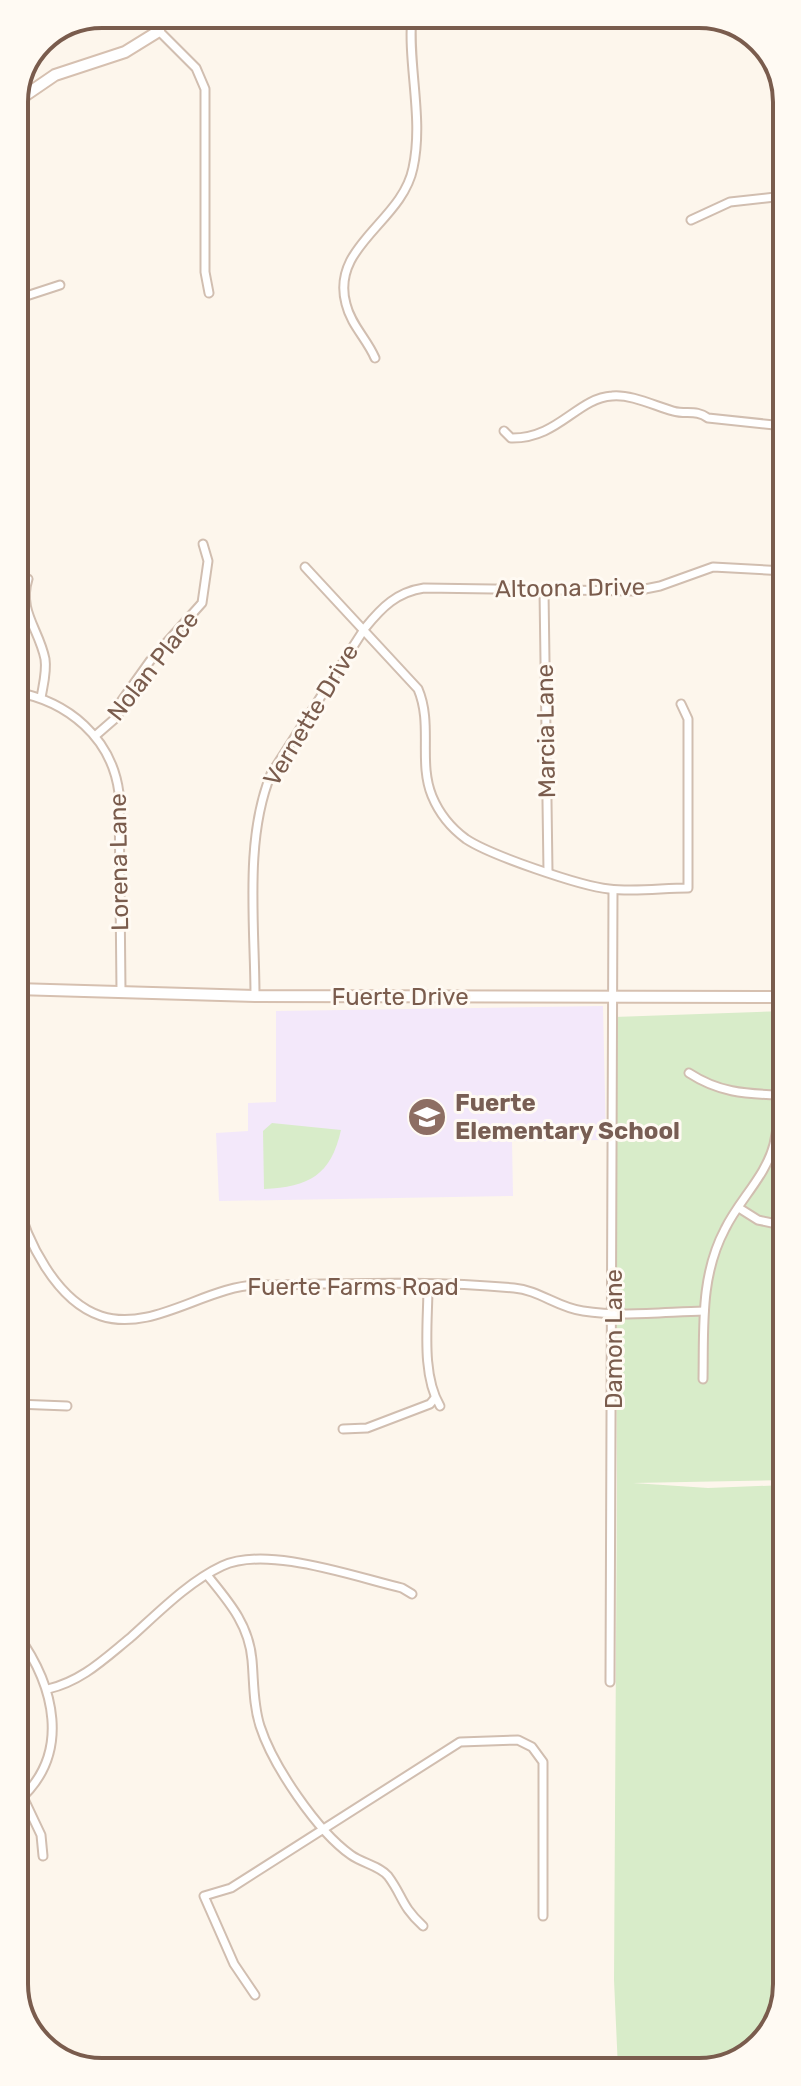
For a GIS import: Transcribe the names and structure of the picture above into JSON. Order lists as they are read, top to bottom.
{
  "streets": {
    "street": [
      "Altoona Drive",
      "Nolan Place",
      "Vernette Drive",
      "Marcia Lane",
      "Lorena Lane",
      "Fuerte Drive",
      "Fuerte Farms Road",
      "Damon Lane"
    ]
  },
  "crossings": [
    ["Altoona Drive", "Vernette Drive"],
    ["Altoona Drive", "Marcia Lane"],
    ["Nolan Place", "Lorena Lane"],
    ["Vernette Drive", "Fuerte Drive"],
    ["Lorena Lane", "Fuerte Drive"],
    ["Fuerte Drive", "Damon Lane"],
    ["Fuerte Farms Road", "Damon Lane"]
  ],
  "places": {
    "school or university": ["Fuerte Elementary School"]
  }
}
